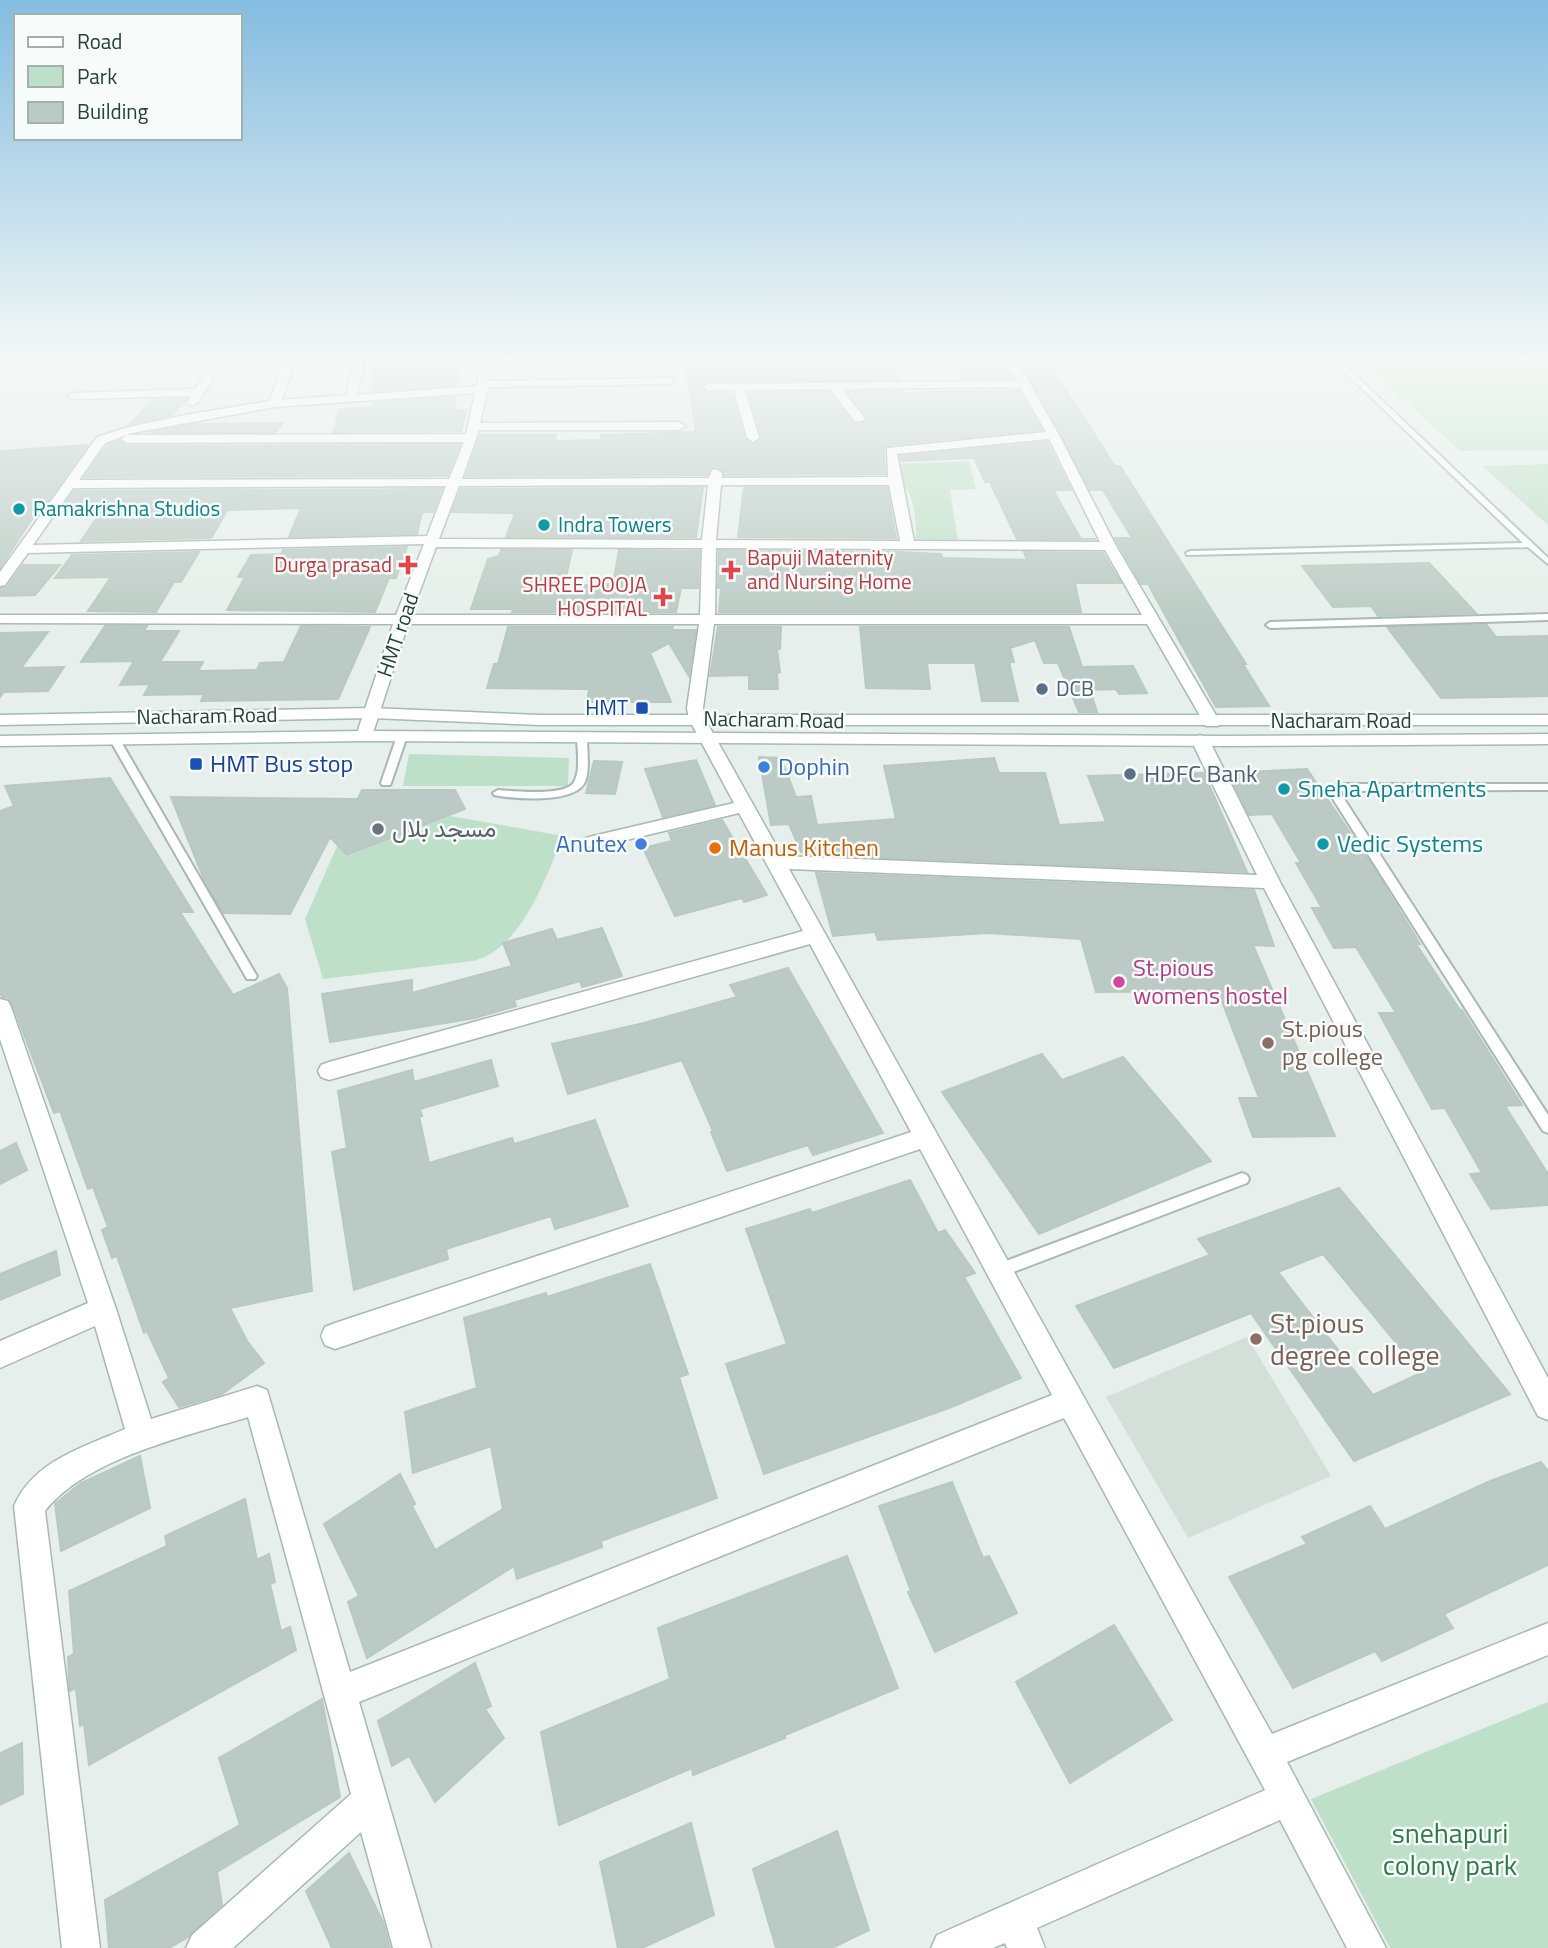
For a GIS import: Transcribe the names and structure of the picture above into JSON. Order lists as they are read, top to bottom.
{
  "streets": {
    "street": ["HMT road", "Nacharam Road"]
  },
  "crossings": [
    ["HMT road", "Nacharam Road"]
  ],
  "parks": ["snehapuri colony park"],
  "places": {
    "other": [
      "Ramakrishna Studios",
      "Indra Towers",
      "DCB",
      "Dophin",
      "HDFC Bank",
      "Sneha Apartments",
      "مسجد بلال",
      "Anutex",
      "Vedic Systems",
      "Manus Kitchen",
      "St.pious womens hostel",
      "St.pious pg college",
      "St.pious degree college"
    ],
    "health": ["Durga prasad", "Bapuji Maternity and Nursing Home", "SHREE POOJA HOSPITAL"],
    "transit": ["HMT", "HMT Bus stop"]
  },
  "legend": ["Road", "Park", "Building"]
}
